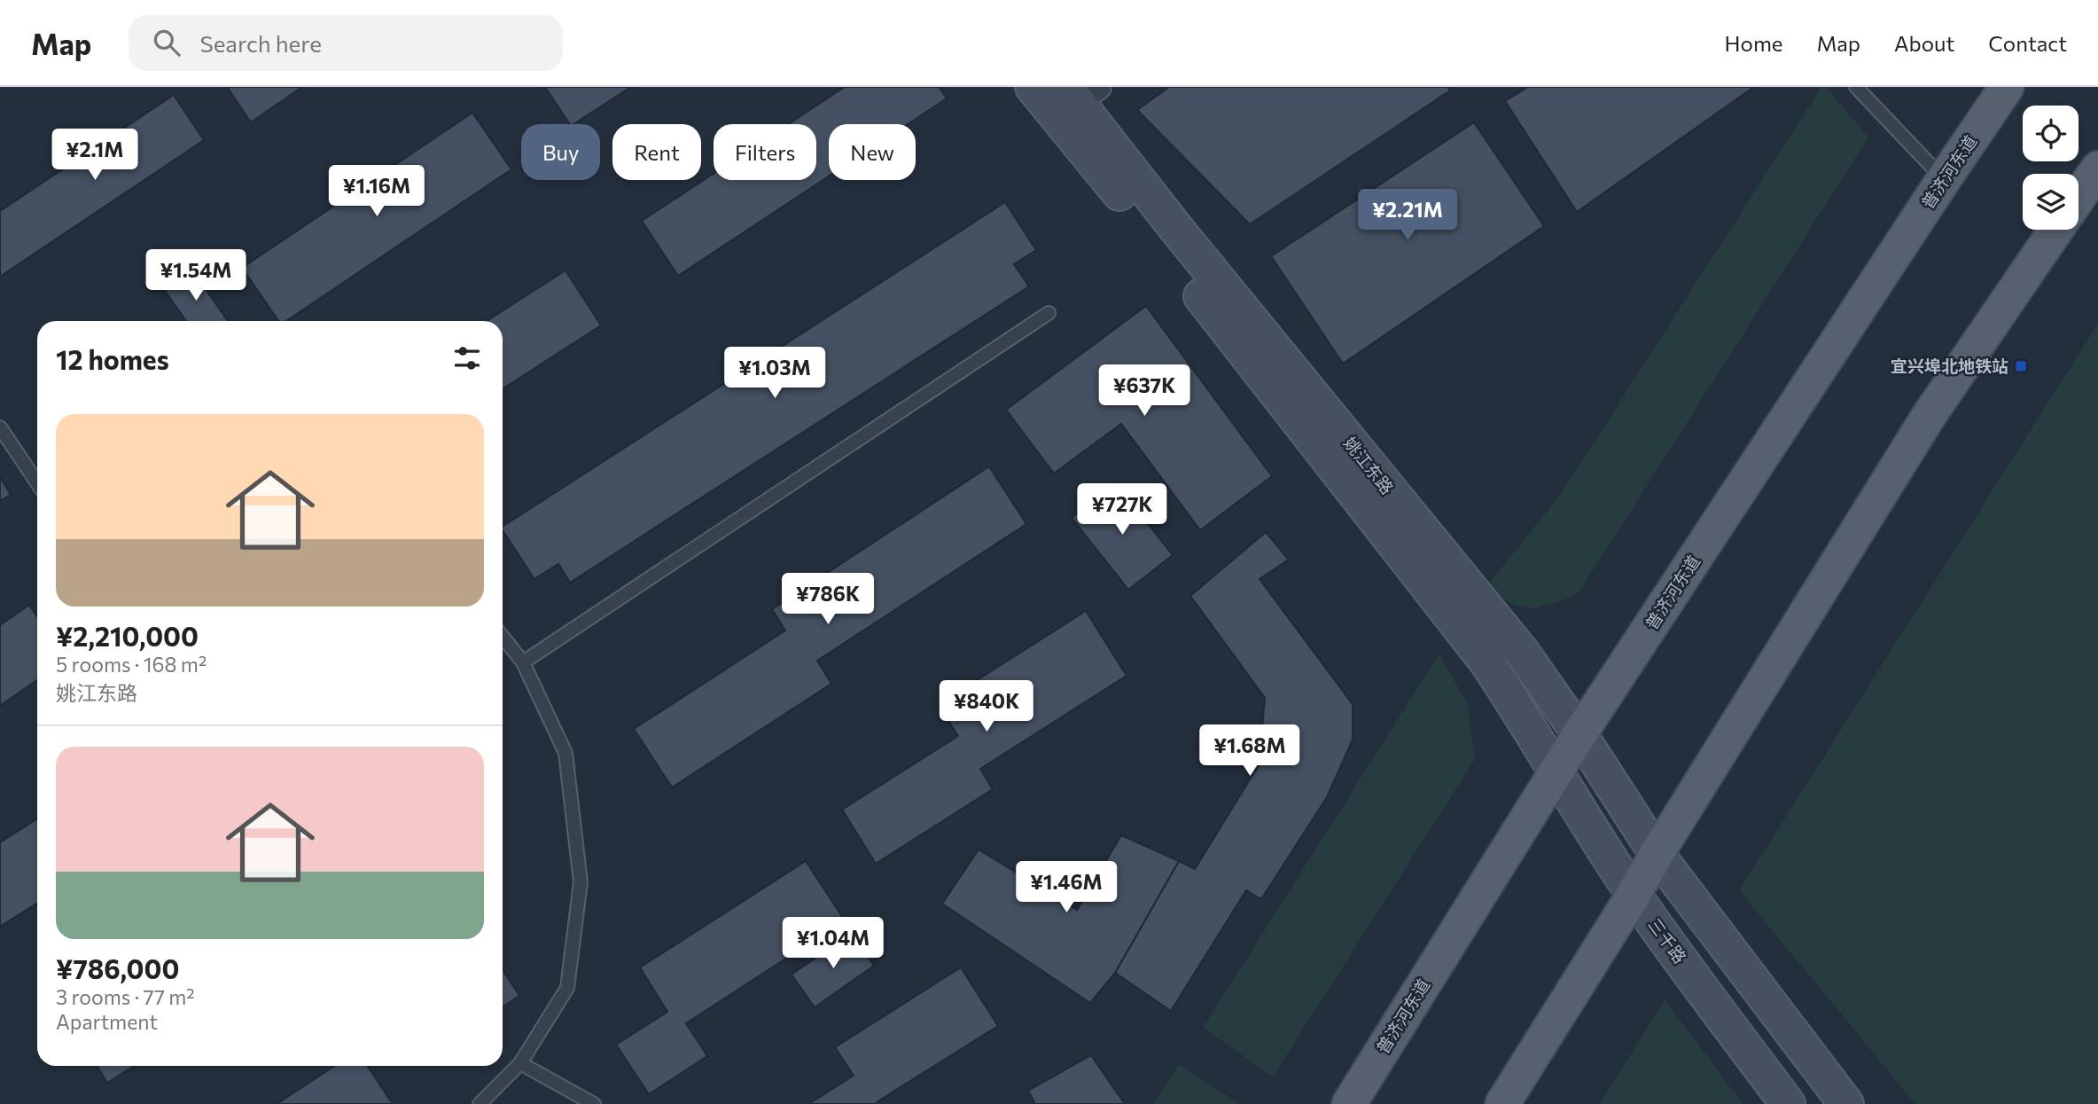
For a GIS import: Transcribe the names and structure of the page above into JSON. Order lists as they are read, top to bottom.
{
  "streets": {
    "main road": ["普济河东道"],
    "street": ["姚江东路", "三千路"]
  },
  "crossings": [
    ["普济河东道", "姚江东路"],
    ["普济河东道", "三千路"],
    ["姚江东路", "三千路"]
  ],
  "places": {
    "transit": ["宜兴埠北地铁站"]
  },
  "page": {
    "header": "Map",
    "search": "Search here",
    "nav": [
      "Home",
      "Map",
      "About",
      "Contact"
    ],
    "chip": [
      "Buy",
      "Rent",
      "Filters",
      "New"
    ],
    "price": [
      "¥2.1M",
      "¥1.16M",
      "¥2.21M",
      "¥1.54M",
      "¥1.03M",
      "¥637K",
      "¥727K",
      "¥786K",
      "¥840K",
      "¥1.68M",
      "¥1.46M",
      "¥1.04M"
    ],
    "heading": "12 homes",
    "list": [
      {
        "name": "¥2,210,000",
        "note": "5 rooms · 168 m² · 姚江东路"
      },
      {
        "name": "¥786,000",
        "note": "3 rooms · 77 m² · Apartment"
      }
    ]
  }
}
